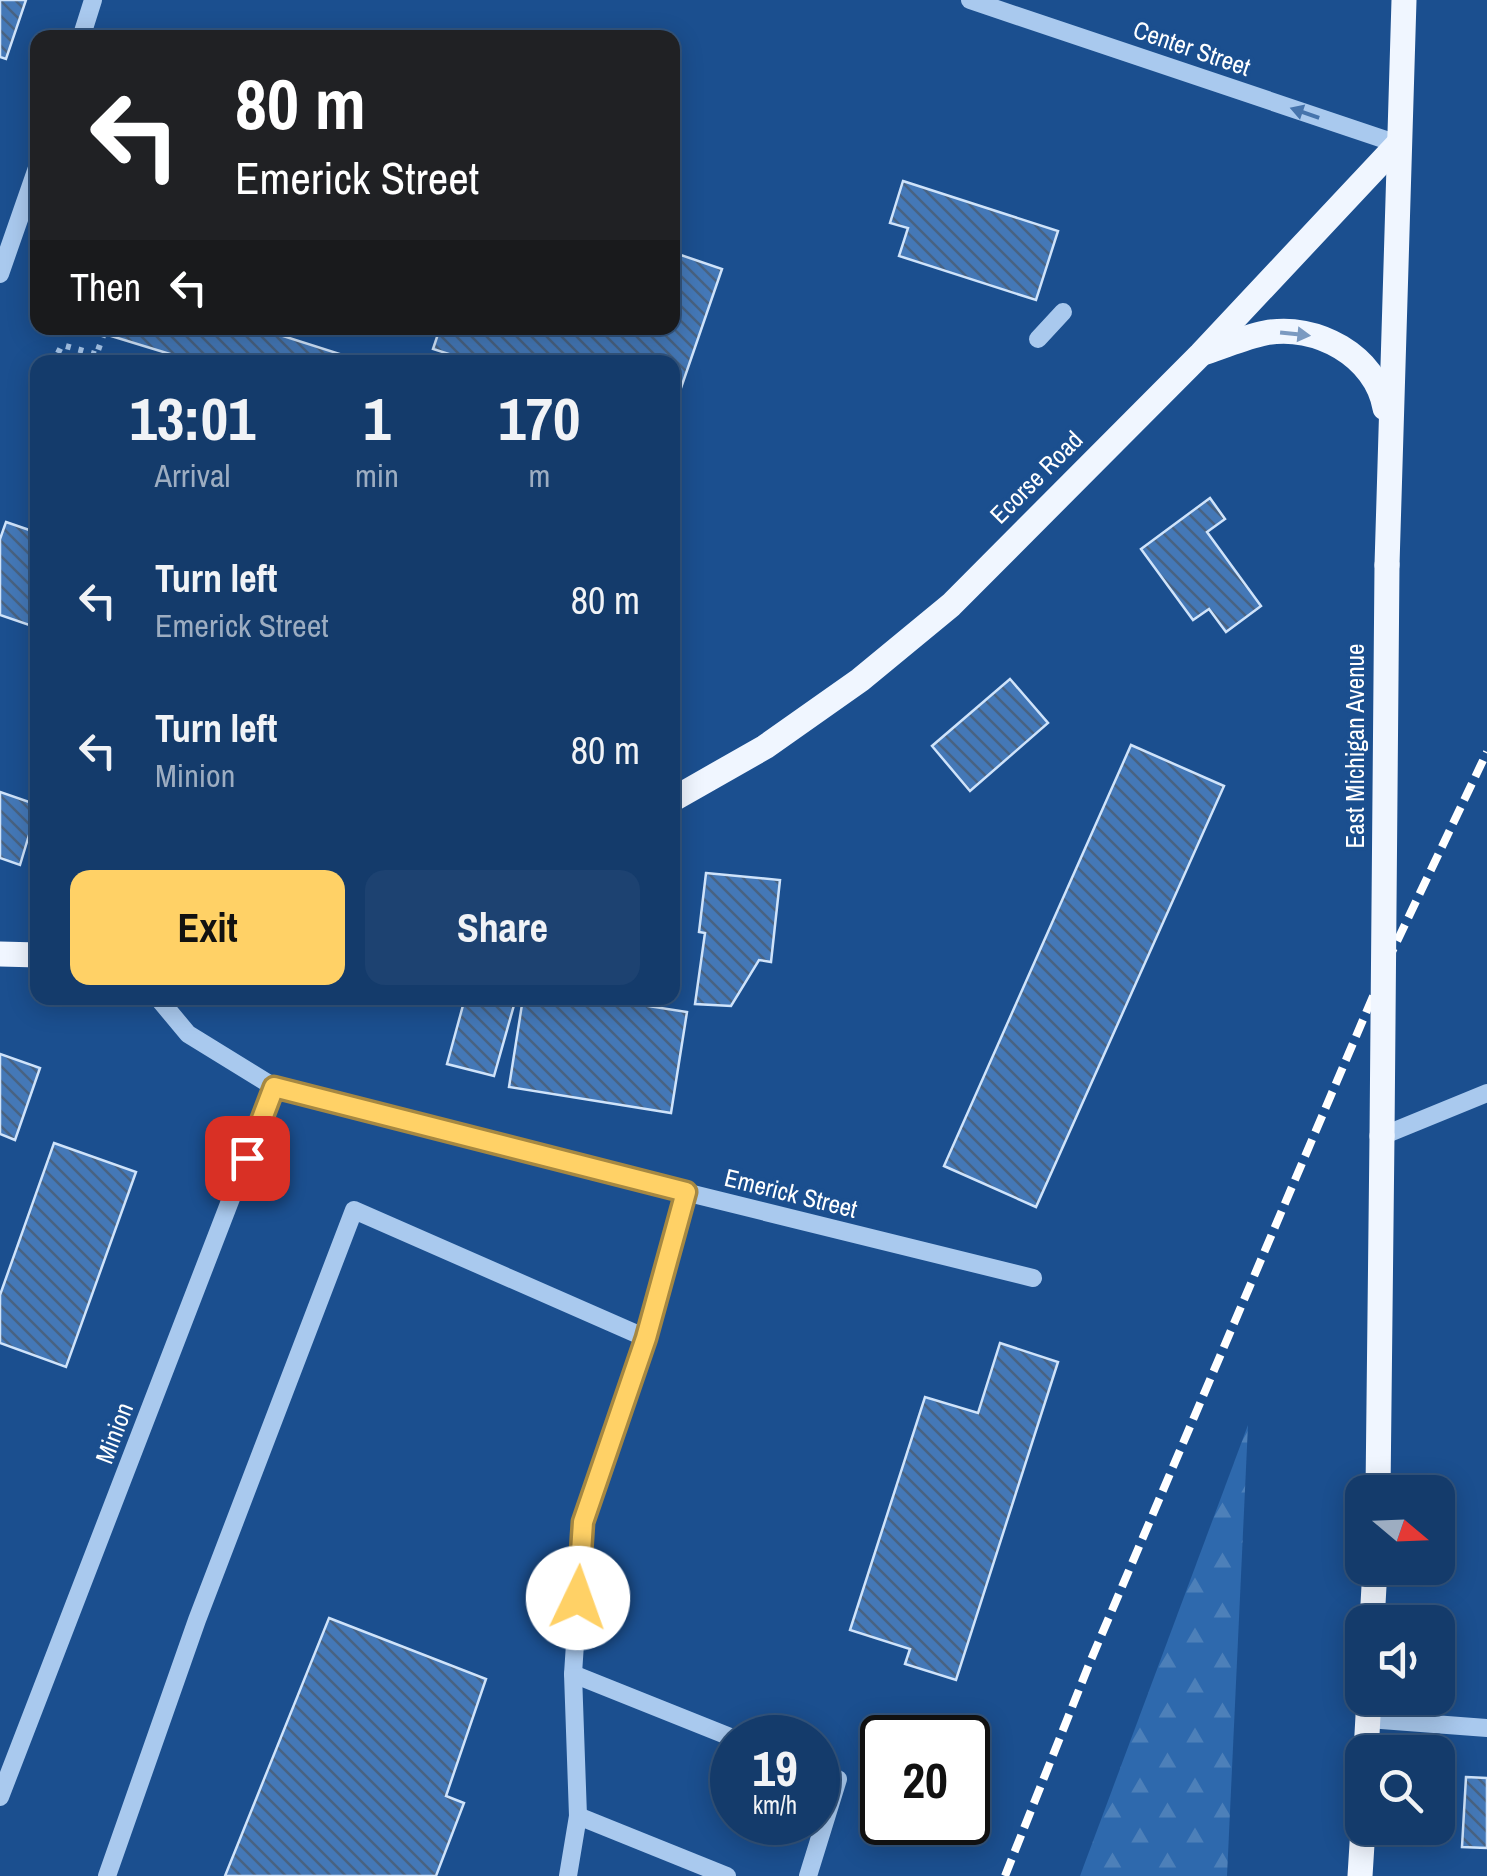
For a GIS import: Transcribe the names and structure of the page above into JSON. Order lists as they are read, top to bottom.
{
  "streets": {
    "main road": ["Ecorse Road", "East Michigan Avenue"],
    "street": ["Center Street", "Emerick Street", "Minion"]
  },
  "crossings": [
    ["Center Street", "Ecorse Road"],
    ["Center Street", "East Michigan Avenue"],
    ["Ecorse Road", "East Michigan Avenue"],
    ["Emerick Street", "Minion"]
  ],
  "one_way": ["Center Street"],
  "north": "right",
  "page": {
    "turn": ["80 m", "Emerick Street"],
    "then": "Then",
    "eta": [
      "13:01",
      "Arrival",
      "1",
      "min",
      "170",
      "m"
    ],
    "list": [
      {
        "name": "Turn left",
        "note": "Emerick Street",
        "value": "80 m"
      },
      {
        "name": "Turn left",
        "note": "Minion",
        "value": "80 m"
      }
    ],
    "buttons": ["Exit", "Share"],
    "speed": "19 km/h",
    "limit": "20"
  }
}
